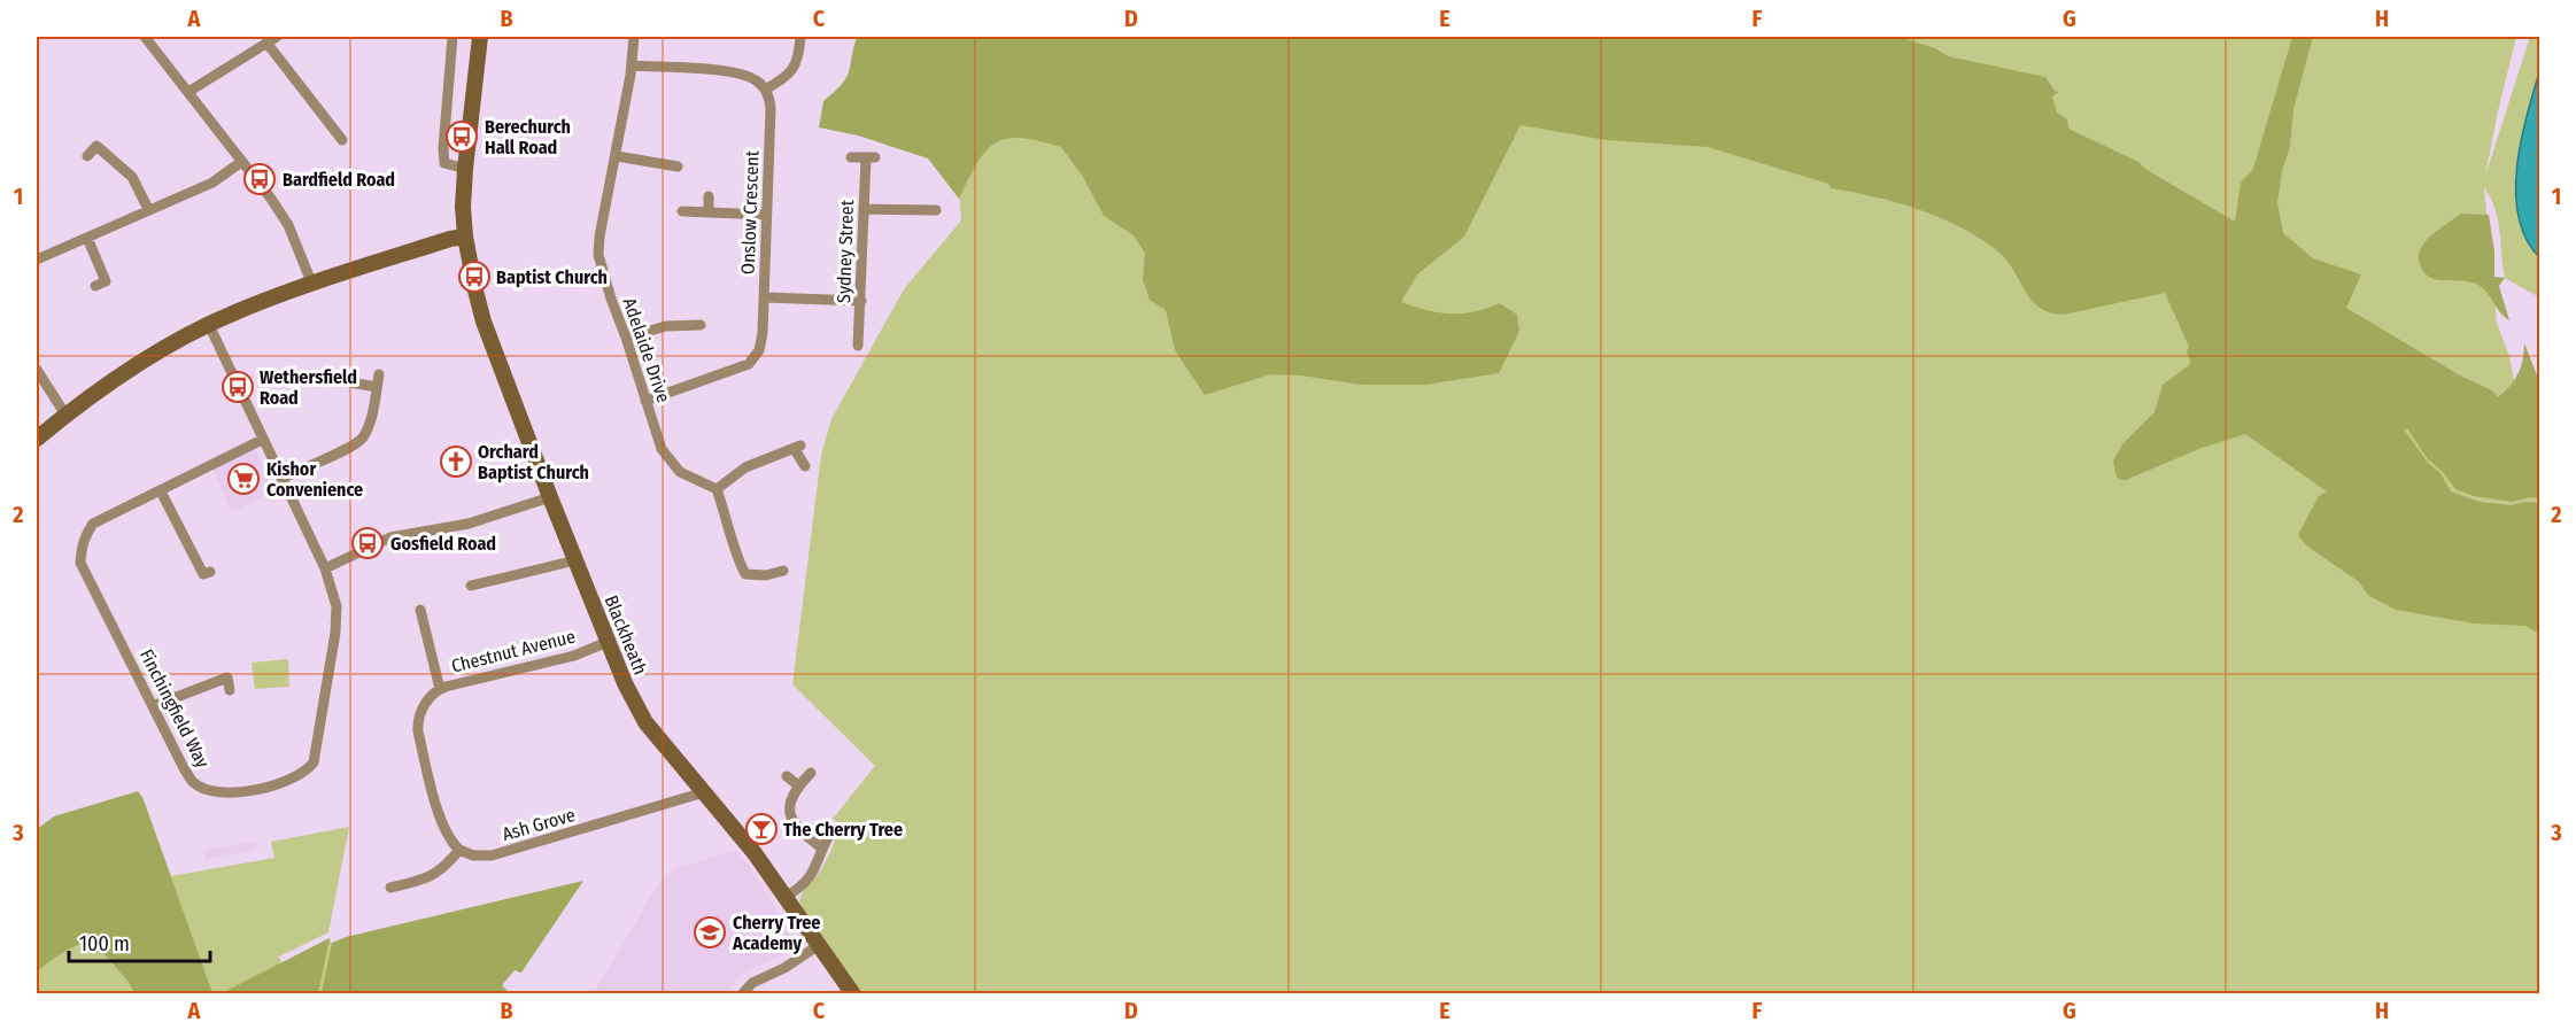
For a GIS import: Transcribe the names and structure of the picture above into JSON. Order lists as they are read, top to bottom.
{
  "streets": {
    "main road": ["Blackheath"],
    "street": [
      "Onslow Crescent",
      "Sydney Street",
      "Adelaide Drive",
      "Chestnut Avenue",
      "Finchingfield Way",
      "Ash Grove"
    ]
  },
  "crossings": [
    ["Onslow Crescent", "Adelaide Drive"],
    ["Blackheath", "Chestnut Avenue"],
    ["Blackheath", "Ash Grove"],
    ["Chestnut Avenue", "Ash Grove"]
  ],
  "places": {
    "bus stop": [
      "Berechurch Hall Road",
      "Bardfield Road",
      "Baptist Church",
      "Wethersfield Road",
      "Gosfield Road"
    ],
    "church": ["Orchard Baptist Church"],
    "supermarket": ["Kishor Convenience"],
    "bar": ["The Cherry Tree"],
    "school or university": ["Cherry Tree Academy"]
  },
  "scale_bar": "100 m",
  "grid": {
    "columns": [
      "A",
      "B",
      "C",
      "D",
      "E",
      "F",
      "G",
      "H"
    ],
    "rows": ["1", "2", "3"]
  }
}
